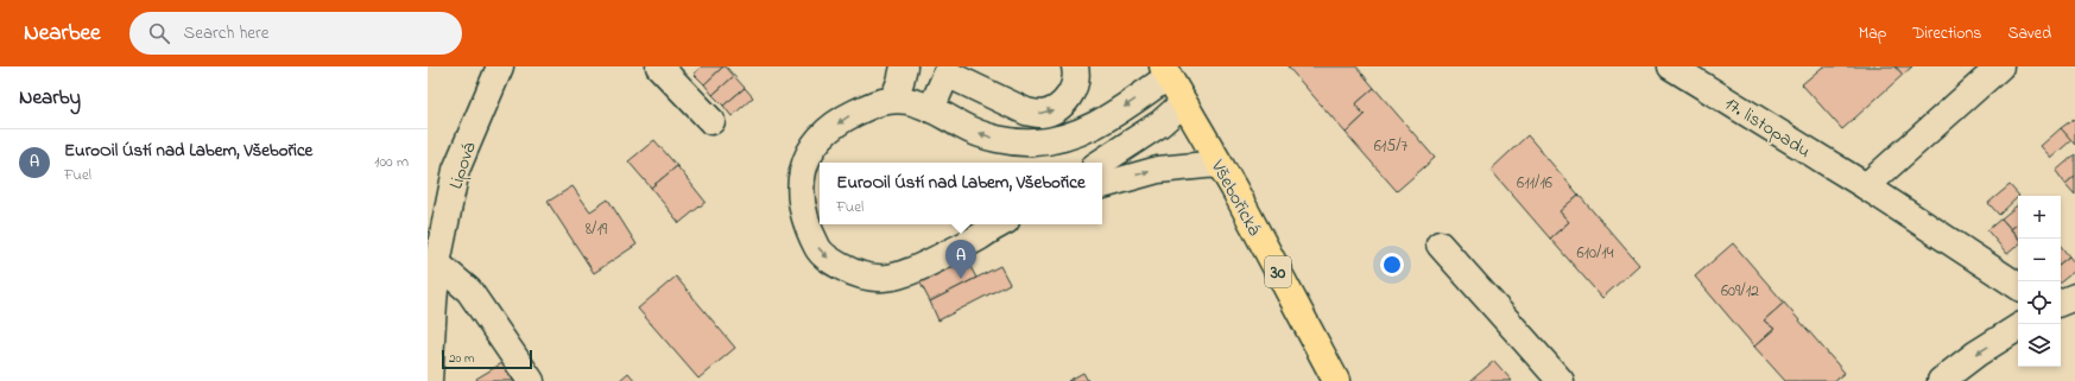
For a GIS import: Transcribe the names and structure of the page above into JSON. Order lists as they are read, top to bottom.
{
  "streets": {
    "main road": ["Všebořická", "30"],
    "street": ["17. listopadu", "Lipová"]
  },
  "house_numbers": [
    "615/7",
    "611/16",
    "8/19",
    "610/14",
    "609/12"
  ],
  "scale_bar": "20 m",
  "page": {
    "header": "Nearbee",
    "search": "Search here",
    "nav": ["Map", "Directions", "Saved"],
    "heading": "Nearby",
    "list": [
      {
        "mark": "A",
        "name": "EuroOil Ústí nad Labem, Všebořice",
        "note": "Fuel",
        "value": "100 m"
      }
    ],
    "popup": ["EuroOil Ústí nad Labem, Všebořice", "Fuel"],
    "map_buttons": ["+", "−"],
    "pins": "A",
    "scale": "20 m"
  }
}
